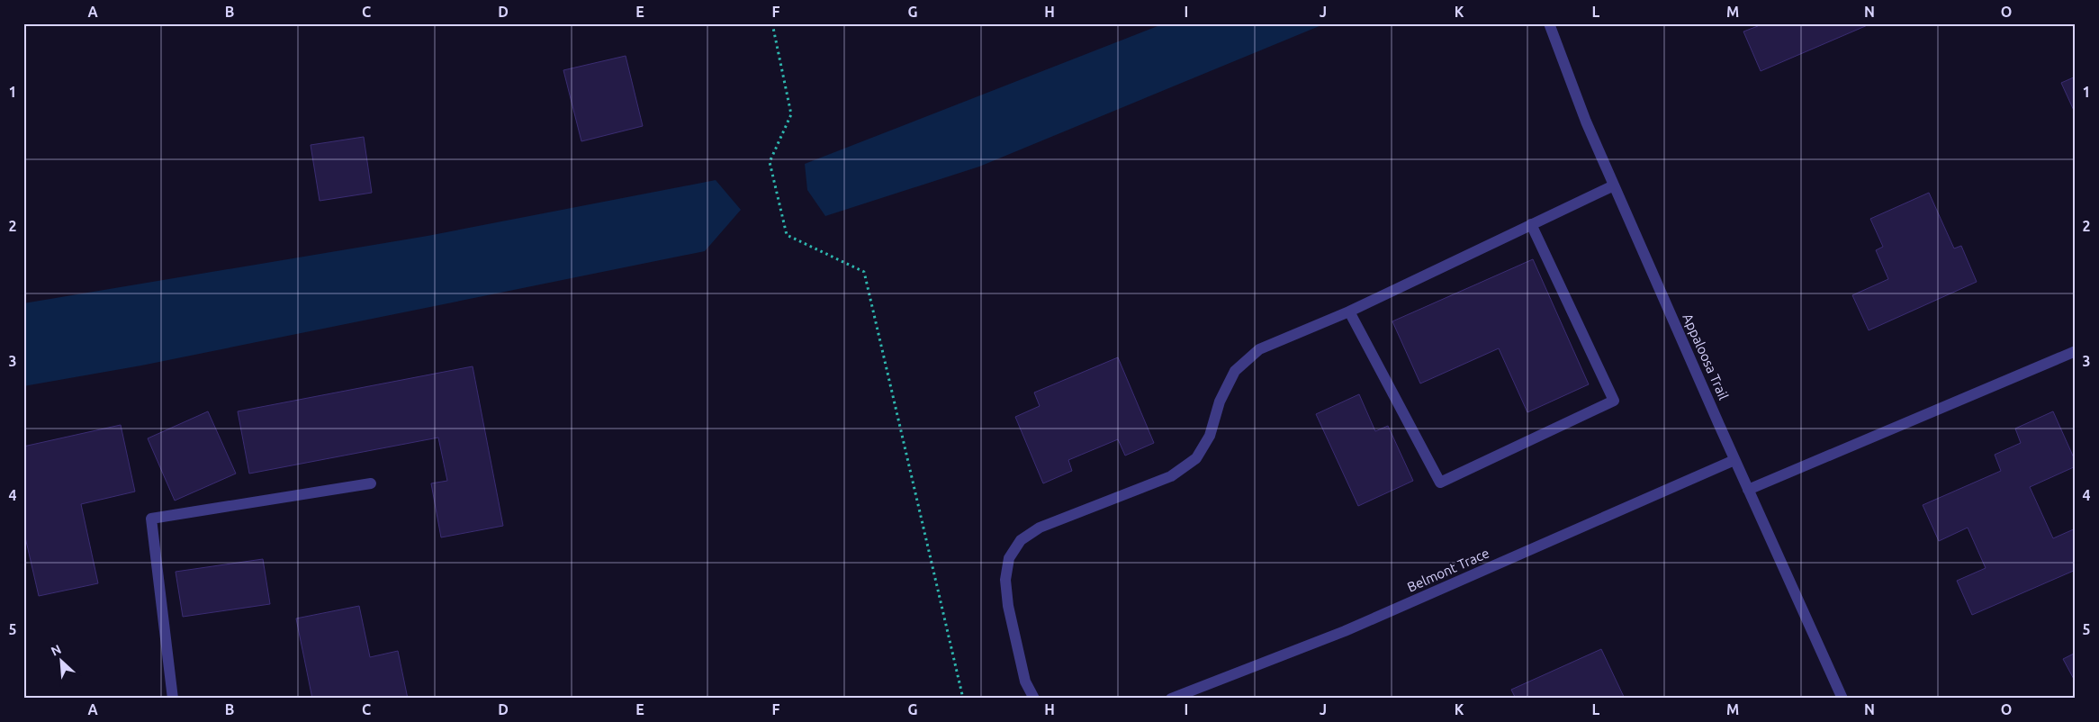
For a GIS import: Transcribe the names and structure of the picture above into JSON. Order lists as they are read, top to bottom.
{
  "streets": {
    "street": ["Appaloosa Trail", "Belmont Trace"]
  },
  "crossings": [
    ["Appaloosa Trail", "Belmont Trace"]
  ],
  "north": "top left",
  "grid": {
    "columns": [
      "A",
      "B",
      "C",
      "D",
      "E",
      "F",
      "G",
      "H",
      "I",
      "J",
      "K",
      "L",
      "M",
      "N",
      "O"
    ],
    "rows": [
      "1",
      "2",
      "3",
      "4",
      "5"
    ]
  }
}
